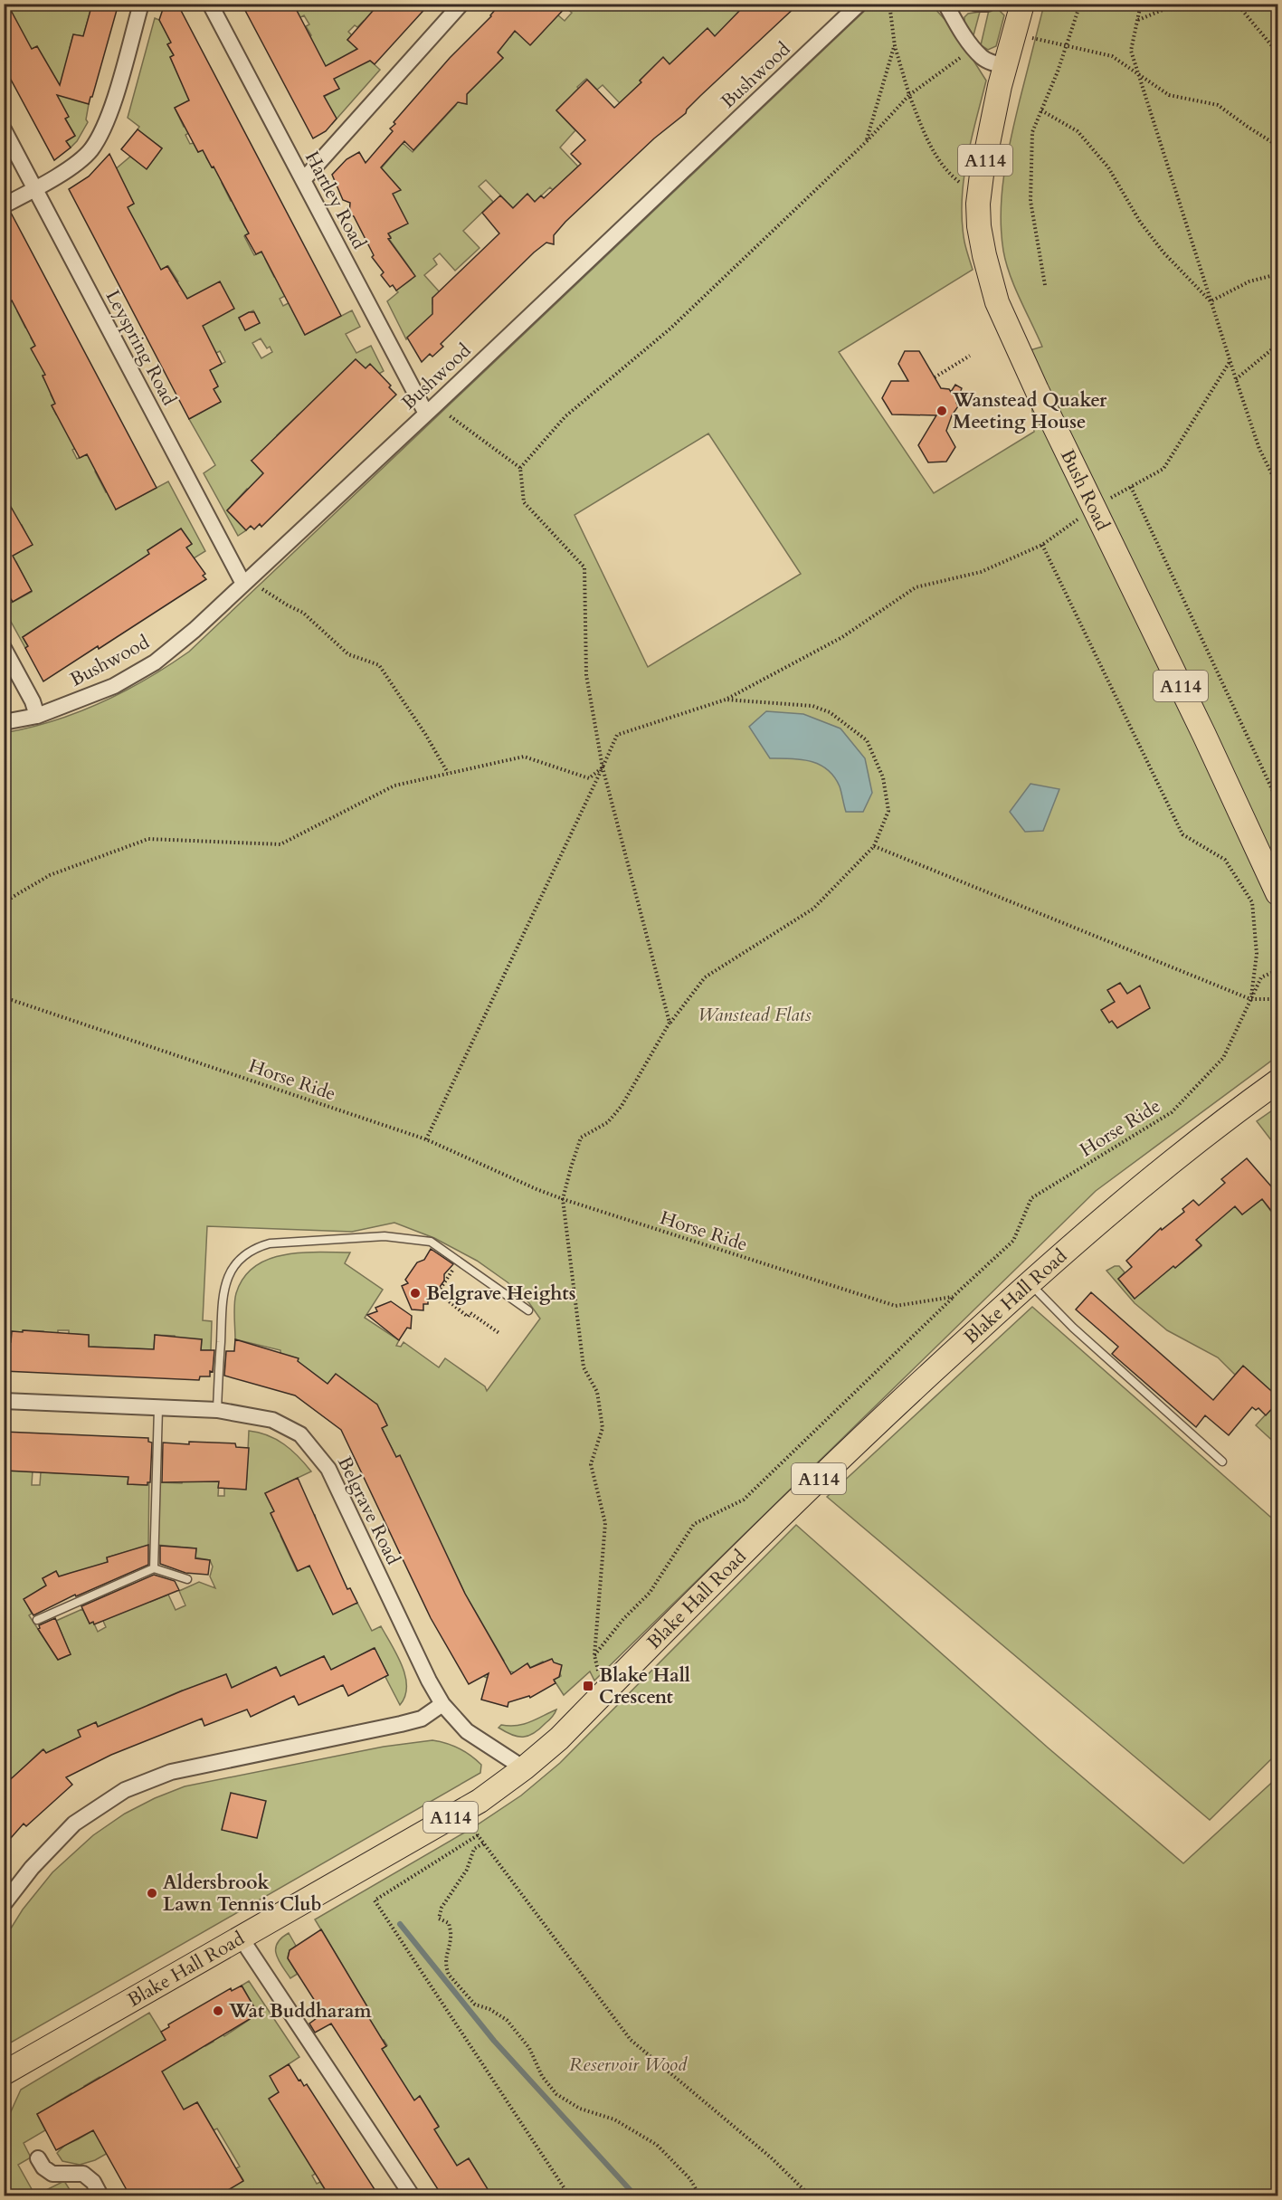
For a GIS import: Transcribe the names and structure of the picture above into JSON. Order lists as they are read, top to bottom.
{
  "streets": {
    "main road": ["A114", "Bush Road", "Blake Hall Road"],
    "street": [
      "Bushwood",
      "Hartley Road",
      "Leyspring Road",
      "Belgrave Road"
    ],
    "path": ["Horse Ride"]
  },
  "crossings": [
    ["Bushwood", "Hartley Road"],
    ["Bushwood", "Leyspring Road"]
  ],
  "parks": ["Wanstead Flats", "Reservoir Wood"],
  "places": {
    "other": [
      "Wanstead Quaker Meeting House",
      "Belgrave Heights",
      "Aldersbrook Lawn Tennis Club",
      "Wat Buddharam"
    ],
    "transit": ["Blake Hall Crescent"]
  }
}
